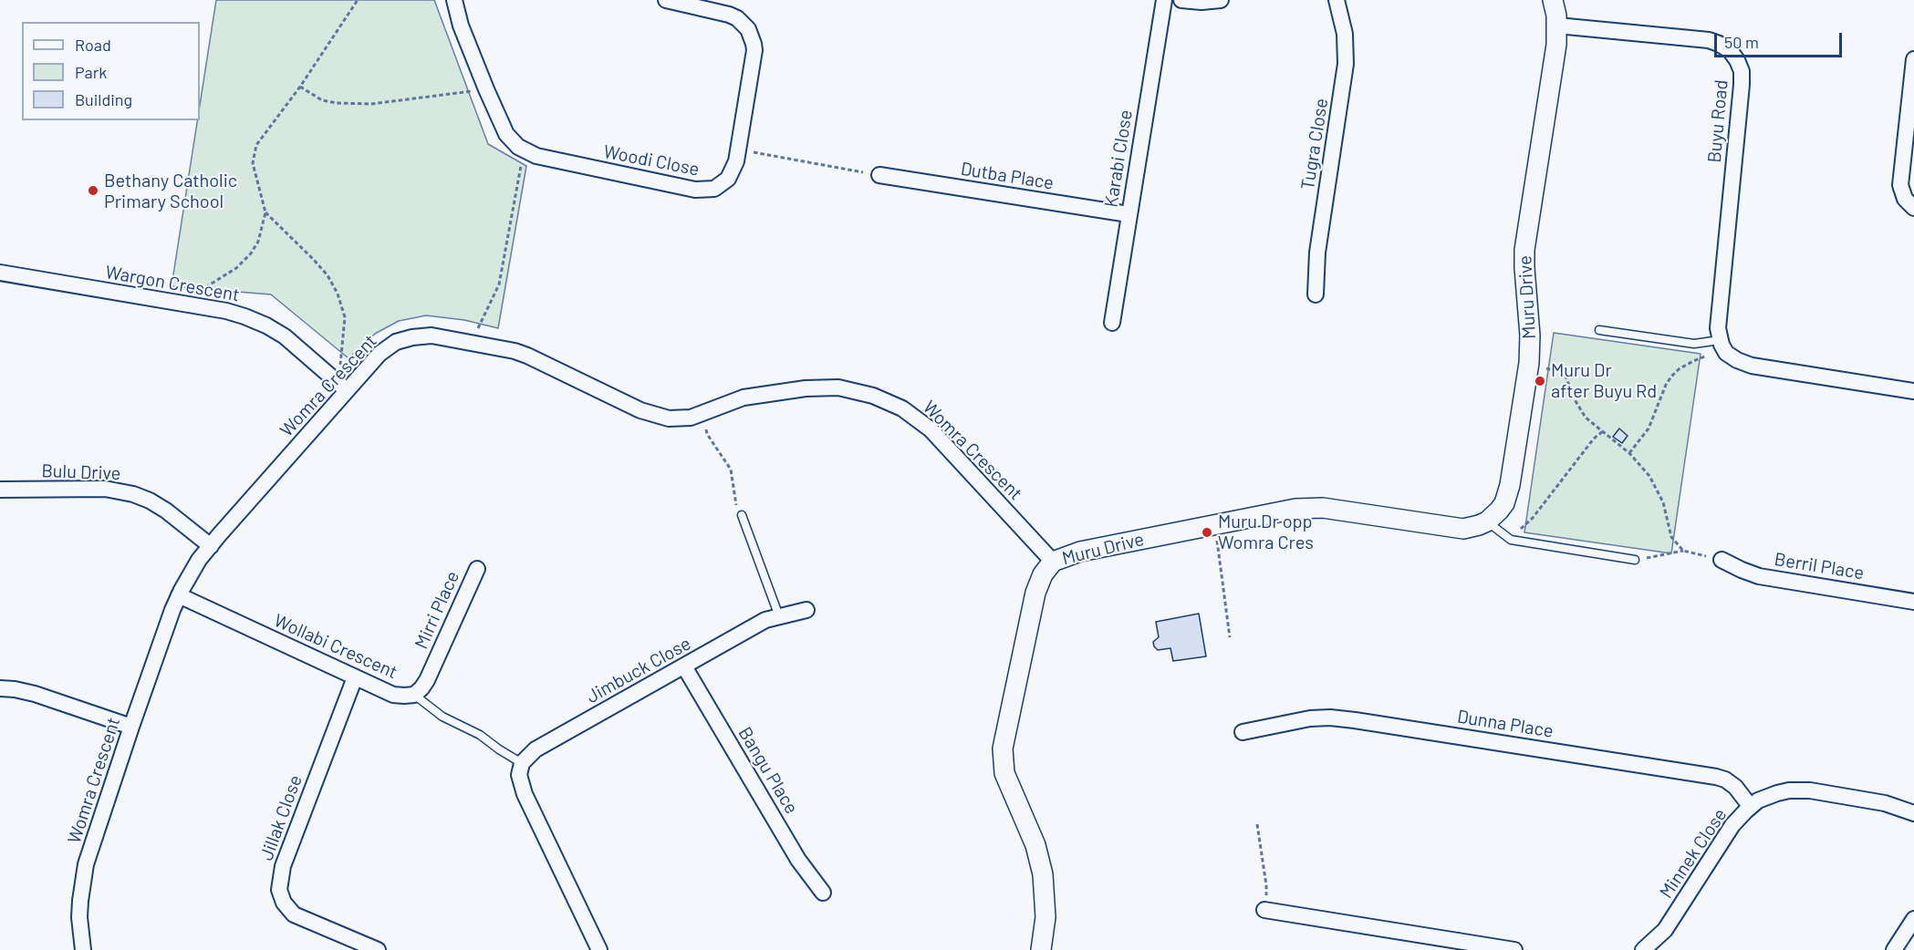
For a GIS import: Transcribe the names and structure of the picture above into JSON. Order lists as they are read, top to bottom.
{
  "streets": {
    "street": [
      "Buyu Road",
      "Tugra Close",
      "Karabi Close",
      "Woodi Close",
      "Dutba Place",
      "Wargon Crescent",
      "Muru Drive",
      "Womra Crescent",
      "Bulu Drive",
      "Berril Place",
      "Mirri Place",
      "Wollabi Crescent",
      "Jimbuck Close",
      "Dunna Place",
      "Bangu Place",
      "Jillak Close",
      "Minnek Close"
    ]
  },
  "crossings": [
    ["Buyu Road", "Muru Drive"],
    ["Karabi Close", "Dutba Place"],
    ["Wargon Crescent", "Womra Crescent"],
    ["Muru Drive", "Womra Crescent"],
    ["Womra Crescent", "Bulu Drive"],
    ["Womra Crescent", "Wollabi Crescent"],
    ["Mirri Place", "Wollabi Crescent"],
    ["Wollabi Crescent", "Jimbuck Close"],
    ["Wollabi Crescent", "Jillak Close"],
    ["Jimbuck Close", "Bangu Place"],
    ["Dunna Place", "Minnek Close"]
  ],
  "places": ["Bethany Catholic Primary School", "Muru Dr after Buyu Rd", "Muru Dr opp Womra Cres"],
  "legend": ["Road", "Park", "Building"],
  "scale_bar": "50 m"
}
